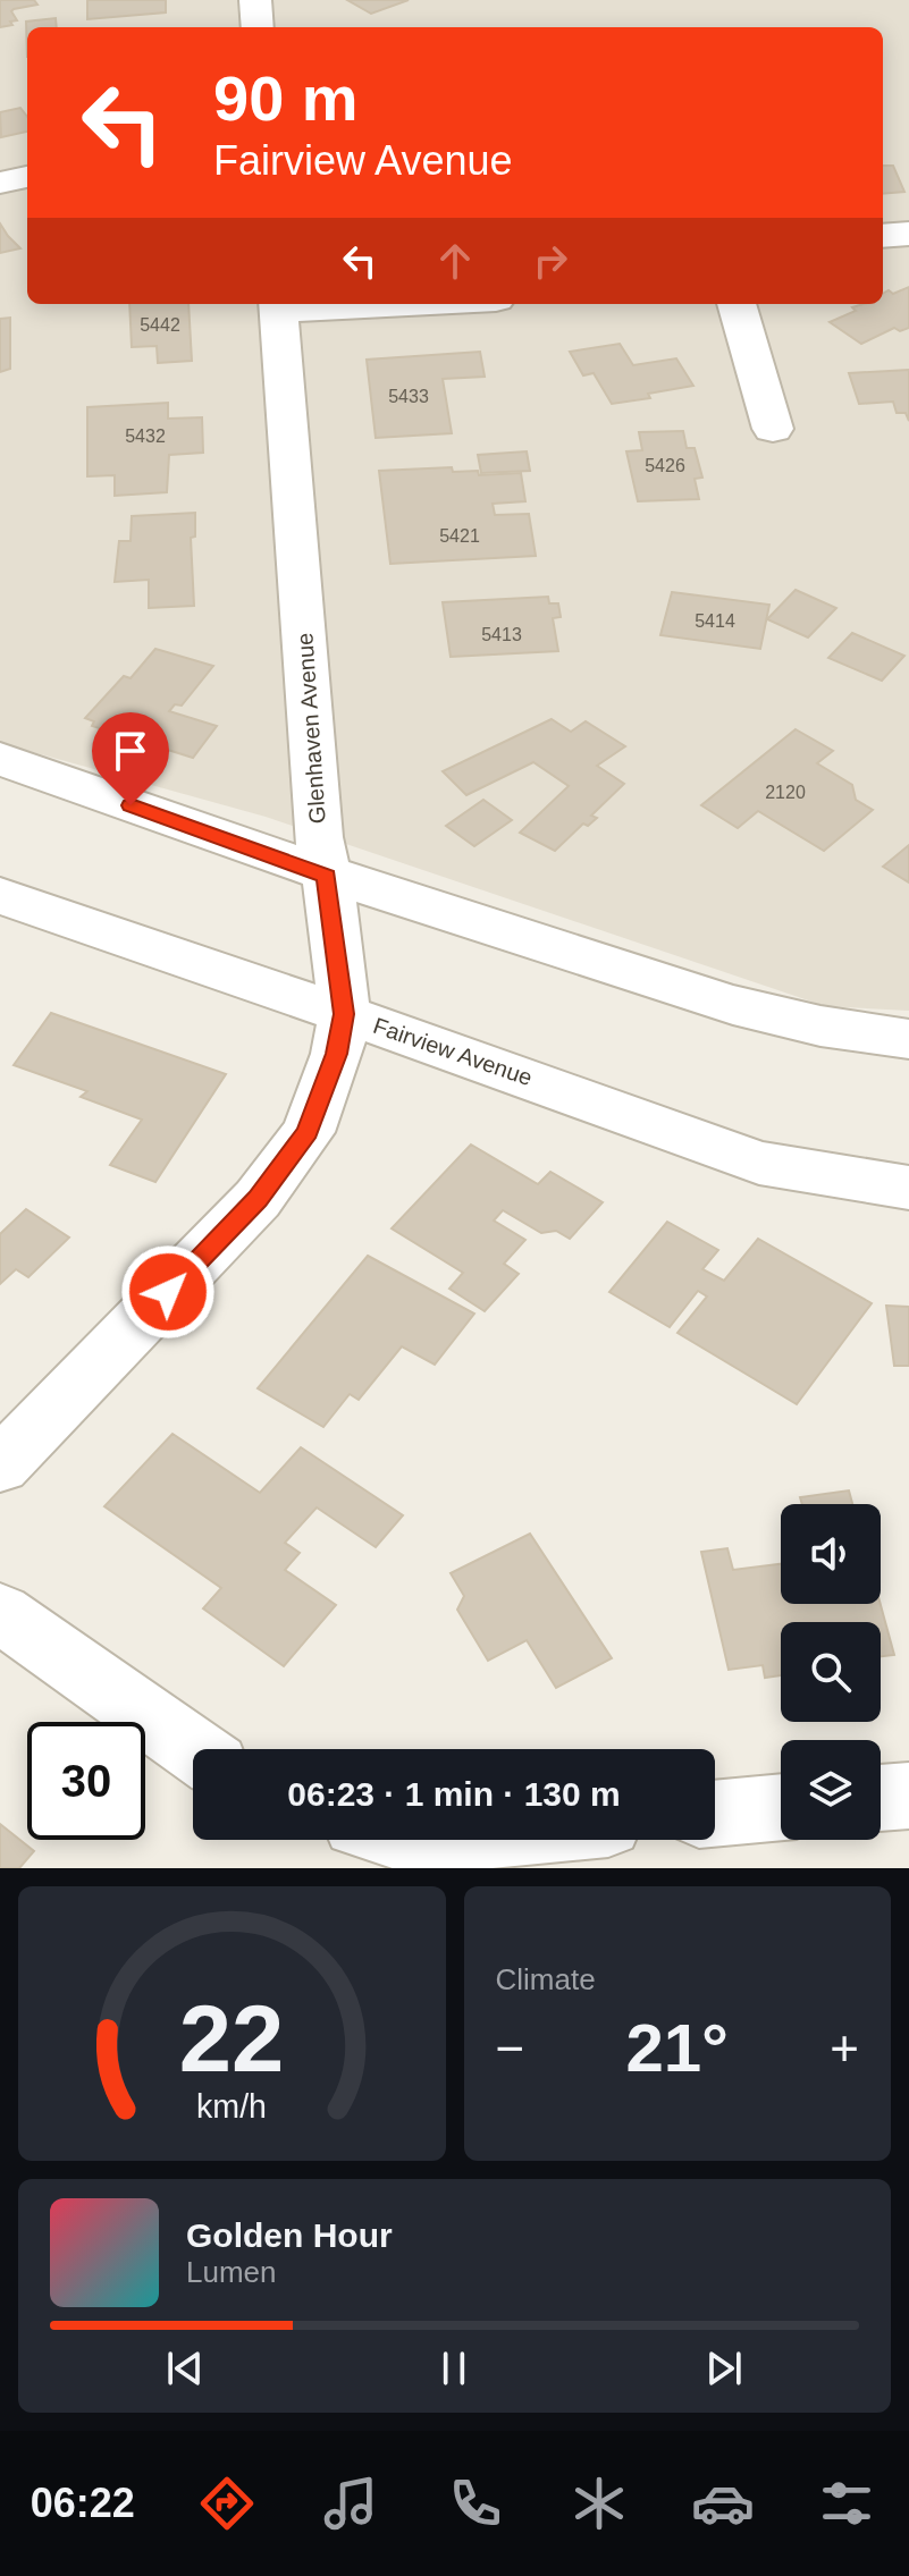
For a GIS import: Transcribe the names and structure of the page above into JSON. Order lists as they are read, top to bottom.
{
  "streets": {
    "street": ["Glenhaven Avenue", "Fairview Avenue"]
  },
  "crossings": [
    ["Glenhaven Avenue", "Fairview Avenue"]
  ],
  "house_numbers": [
    "5442",
    "5433",
    "5432",
    "5426",
    "5421",
    "5414",
    "5413",
    "2120"
  ],
  "page": {
    "turn": ["90 m", "Fairview Avenue"],
    "limit": "30",
    "trip": "06:23 · 1 min · 130 m",
    "tile": "Climate",
    "heat": ["−", "21°", "+"],
    "song": ["Golden Hour", "Lumen"],
    "tabs": "06:22",
    "gauge": ["22", "km/h"]
  }
}
